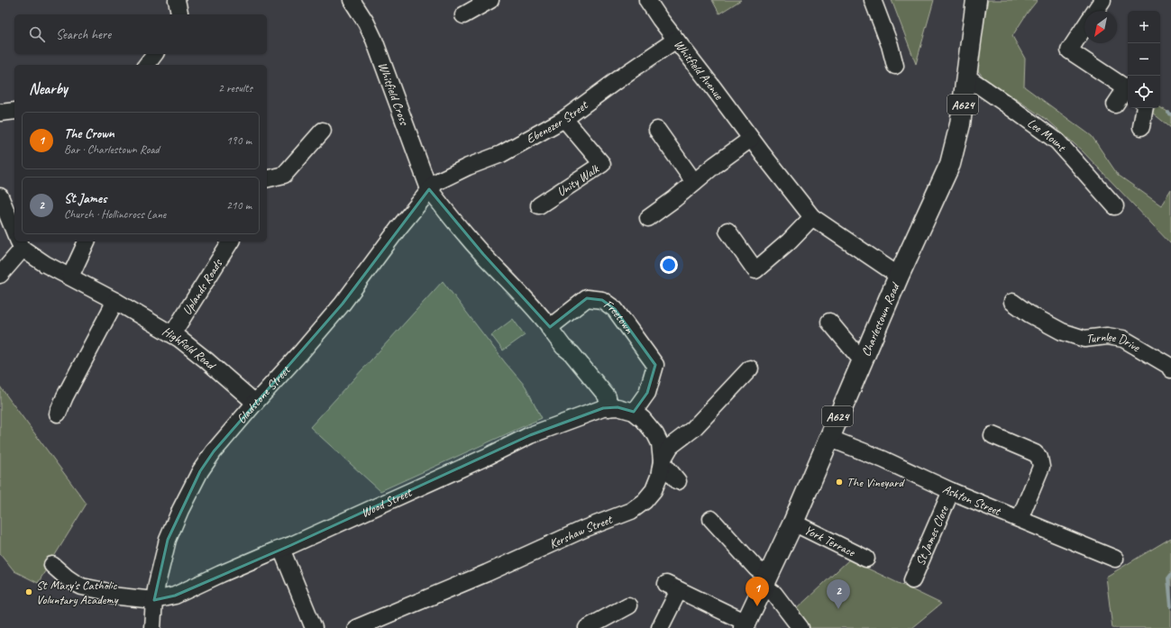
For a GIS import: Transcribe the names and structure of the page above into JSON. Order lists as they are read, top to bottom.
{
  "streets": {
    "main road": ["A624", "Charlestown Road"],
    "street": [
      "Whitfield Avenue",
      "Whitfield Cross",
      "Ebenezer Street",
      "Lee Mount",
      "Unity Walk",
      "Uplands Roads",
      "Freetown",
      "Turnlee Drive",
      "Highfield Road",
      "Gladstone Street",
      "Ashton Street",
      "Wood Street",
      "Kershaw Street",
      "St James Close",
      "York Terrace"
    ]
  },
  "crossings": [
    ["Whitfield Avenue", "Ebenezer Street"],
    ["Whitfield Avenue", "Charlestown Road"],
    ["Whitfield Cross", "Ebenezer Street"],
    ["Whitfield Cross", "Gladstone Street"],
    ["Ebenezer Street", "Unity Walk"],
    ["Ebenezer Street", "Gladstone Street"],
    ["Lee Mount", "Charlestown Road"],
    ["Uplands Roads", "Highfield Road"],
    ["Charlestown Road", "Ashton Street"],
    ["Charlestown Road", "York Terrace"],
    ["Highfield Road", "Gladstone Street"],
    ["Gladstone Street", "Wood Street"],
    ["Ashton Street", "St James Close"]
  ],
  "places": ["The Vineyard", "St Mary's Catholic Voluntary Academy"],
  "north": "bottom left",
  "page": {
    "map_buttons": ["+", "−"],
    "search": "Search here",
    "heading": ["Nearby", "2 results"],
    "list": [
      {
        "mark": "1",
        "name": "The Crown",
        "note": "Bar · Charlestown Road",
        "value": "190 m"
      },
      {
        "mark": "2",
        "name": "St James",
        "note": "Church · Hollincross Lane",
        "value": "210 m"
      }
    ],
    "pins": ["1", "2"]
  }
}
